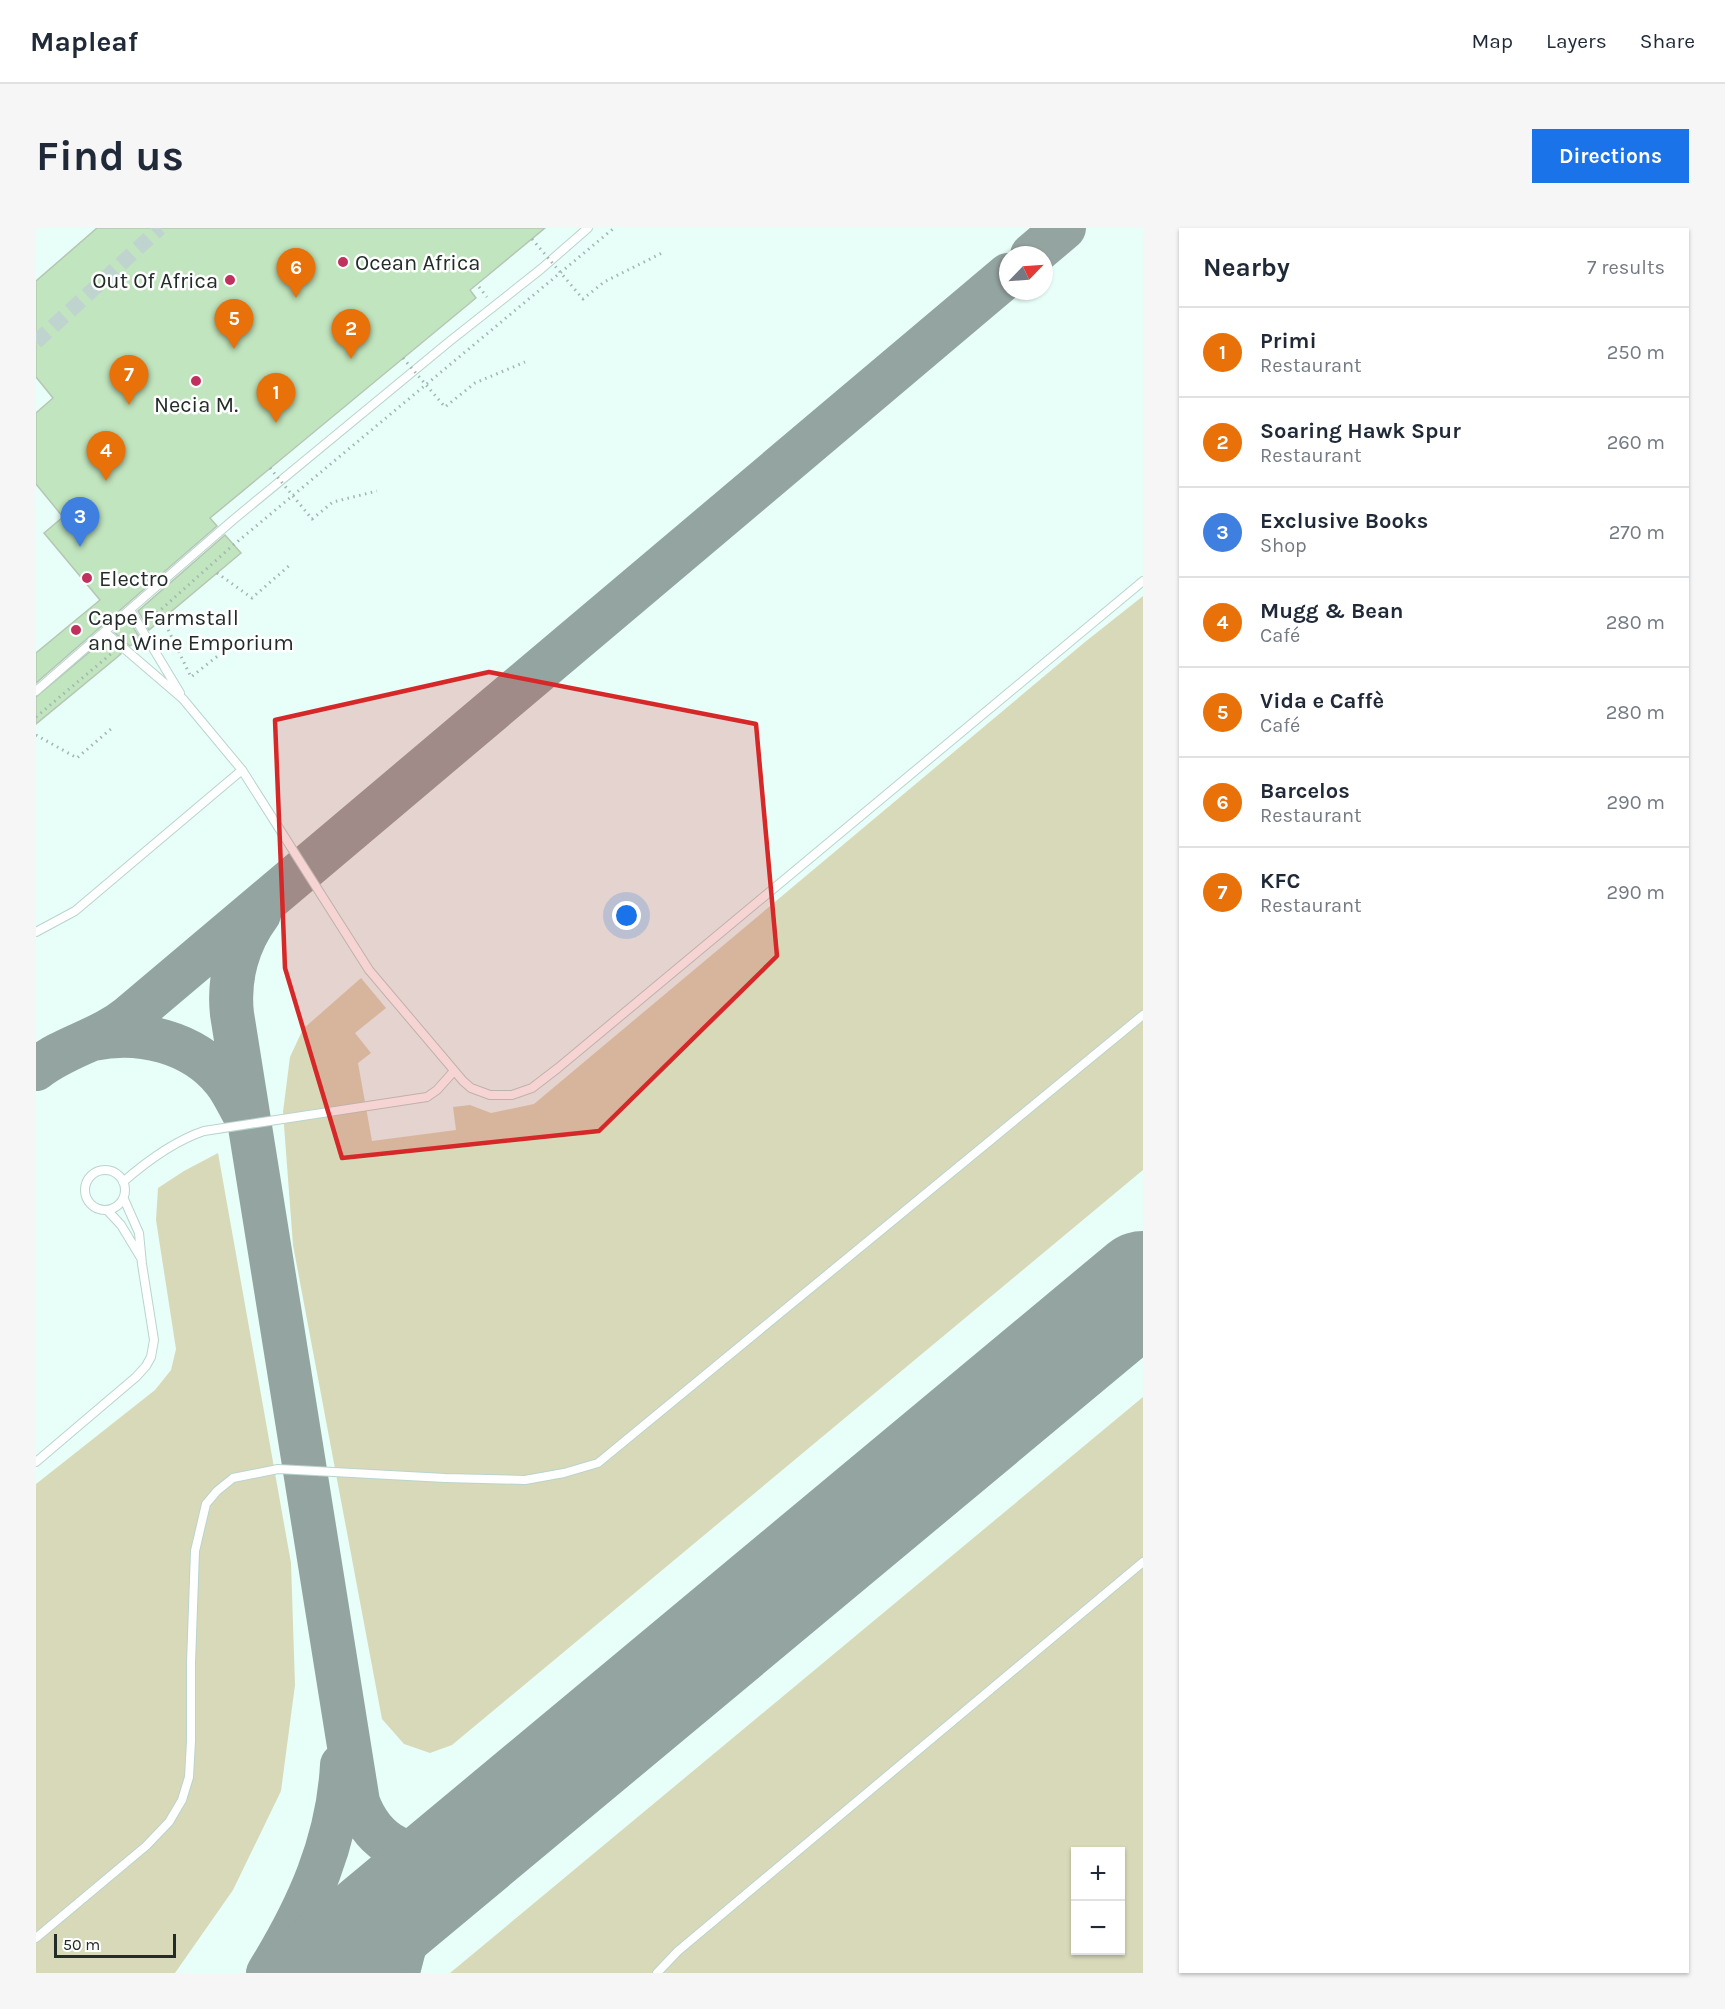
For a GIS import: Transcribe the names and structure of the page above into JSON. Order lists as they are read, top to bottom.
{
  "places": [
    "Ocean Africa",
    "Out Of Africa",
    "Necia M.",
    "Electro",
    "Cape Farmstall and Wine Emporium"
  ],
  "scale_bar": "50 m",
  "north": "top right",
  "page": {
    "header": "Mapleaf",
    "nav": ["Map", "Layers", "Share"],
    "buttons": "Directions",
    "title": "Find us",
    "heading": ["Nearby", "7 results"],
    "pins": [
      "6",
      "5",
      "2",
      "7",
      "1",
      "4",
      "3"
    ],
    "list": [
      {
        "mark": "1",
        "name": "Primi",
        "note": "Restaurant",
        "value": "250 m"
      },
      {
        "mark": "2",
        "name": "Soaring Hawk Spur",
        "note": "Restaurant",
        "value": "260 m"
      },
      {
        "mark": "3",
        "name": "Exclusive Books",
        "note": "Shop",
        "value": "270 m"
      },
      {
        "mark": "4",
        "name": "Mugg & Bean",
        "note": "Café",
        "value": "280 m"
      },
      {
        "mark": "5",
        "name": "Vida e Caffè",
        "note": "Café",
        "value": "280 m"
      },
      {
        "mark": "6",
        "name": "Barcelos",
        "note": "Restaurant",
        "value": "290 m"
      },
      {
        "mark": "7",
        "name": "KFC",
        "note": "Restaurant",
        "value": "290 m"
      }
    ],
    "map_buttons": ["+", "−"],
    "scale": "50 m"
  }
}
